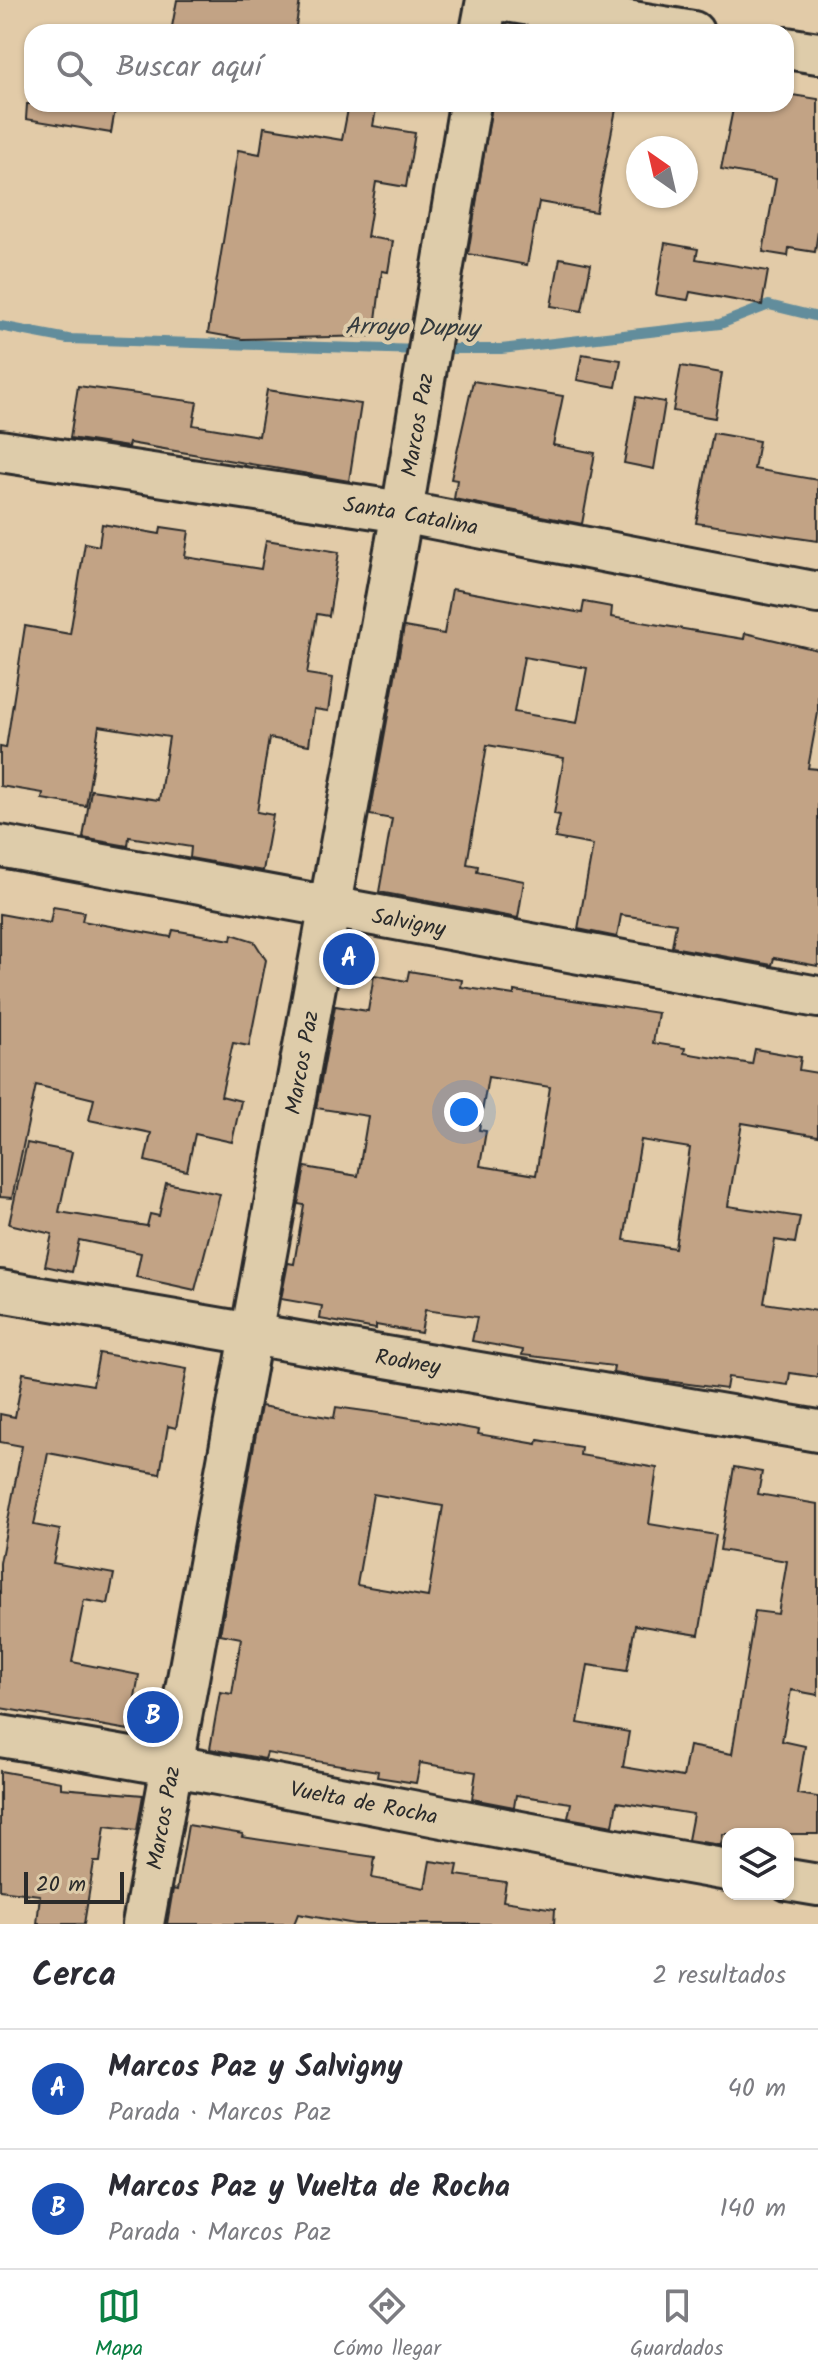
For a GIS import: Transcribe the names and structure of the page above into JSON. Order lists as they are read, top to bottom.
{
  "streets": {
    "street": [
      "Marcos Paz",
      "Santa Catalina",
      "Salvigny",
      "Rodney",
      "Vuelta de Rocha"
    ]
  },
  "crossings": [
    ["Marcos Paz", "Santa Catalina"],
    ["Marcos Paz", "Salvigny"],
    ["Marcos Paz", "Rodney"],
    ["Marcos Paz", "Vuelta de Rocha"]
  ],
  "water": ["Arroyo Dupuy"],
  "scale_bar": "20 m",
  "north": "top left",
  "page": {
    "search": "Buscar aquí",
    "pins": ["A", "B"],
    "scale": "20 m",
    "heading": ["Cerca", "2 resultados"],
    "list": [
      {
        "mark": "A",
        "name": "Marcos Paz y Salvigny",
        "note": "Parada · Marcos Paz",
        "value": "40 m"
      },
      {
        "mark": "B",
        "name": "Marcos Paz y Vuelta de Rocha",
        "note": "Parada · Marcos Paz",
        "value": "140 m"
      }
    ],
    "nav": ["Mapa", "Cómo llegar", "Guardados"]
  }
}
